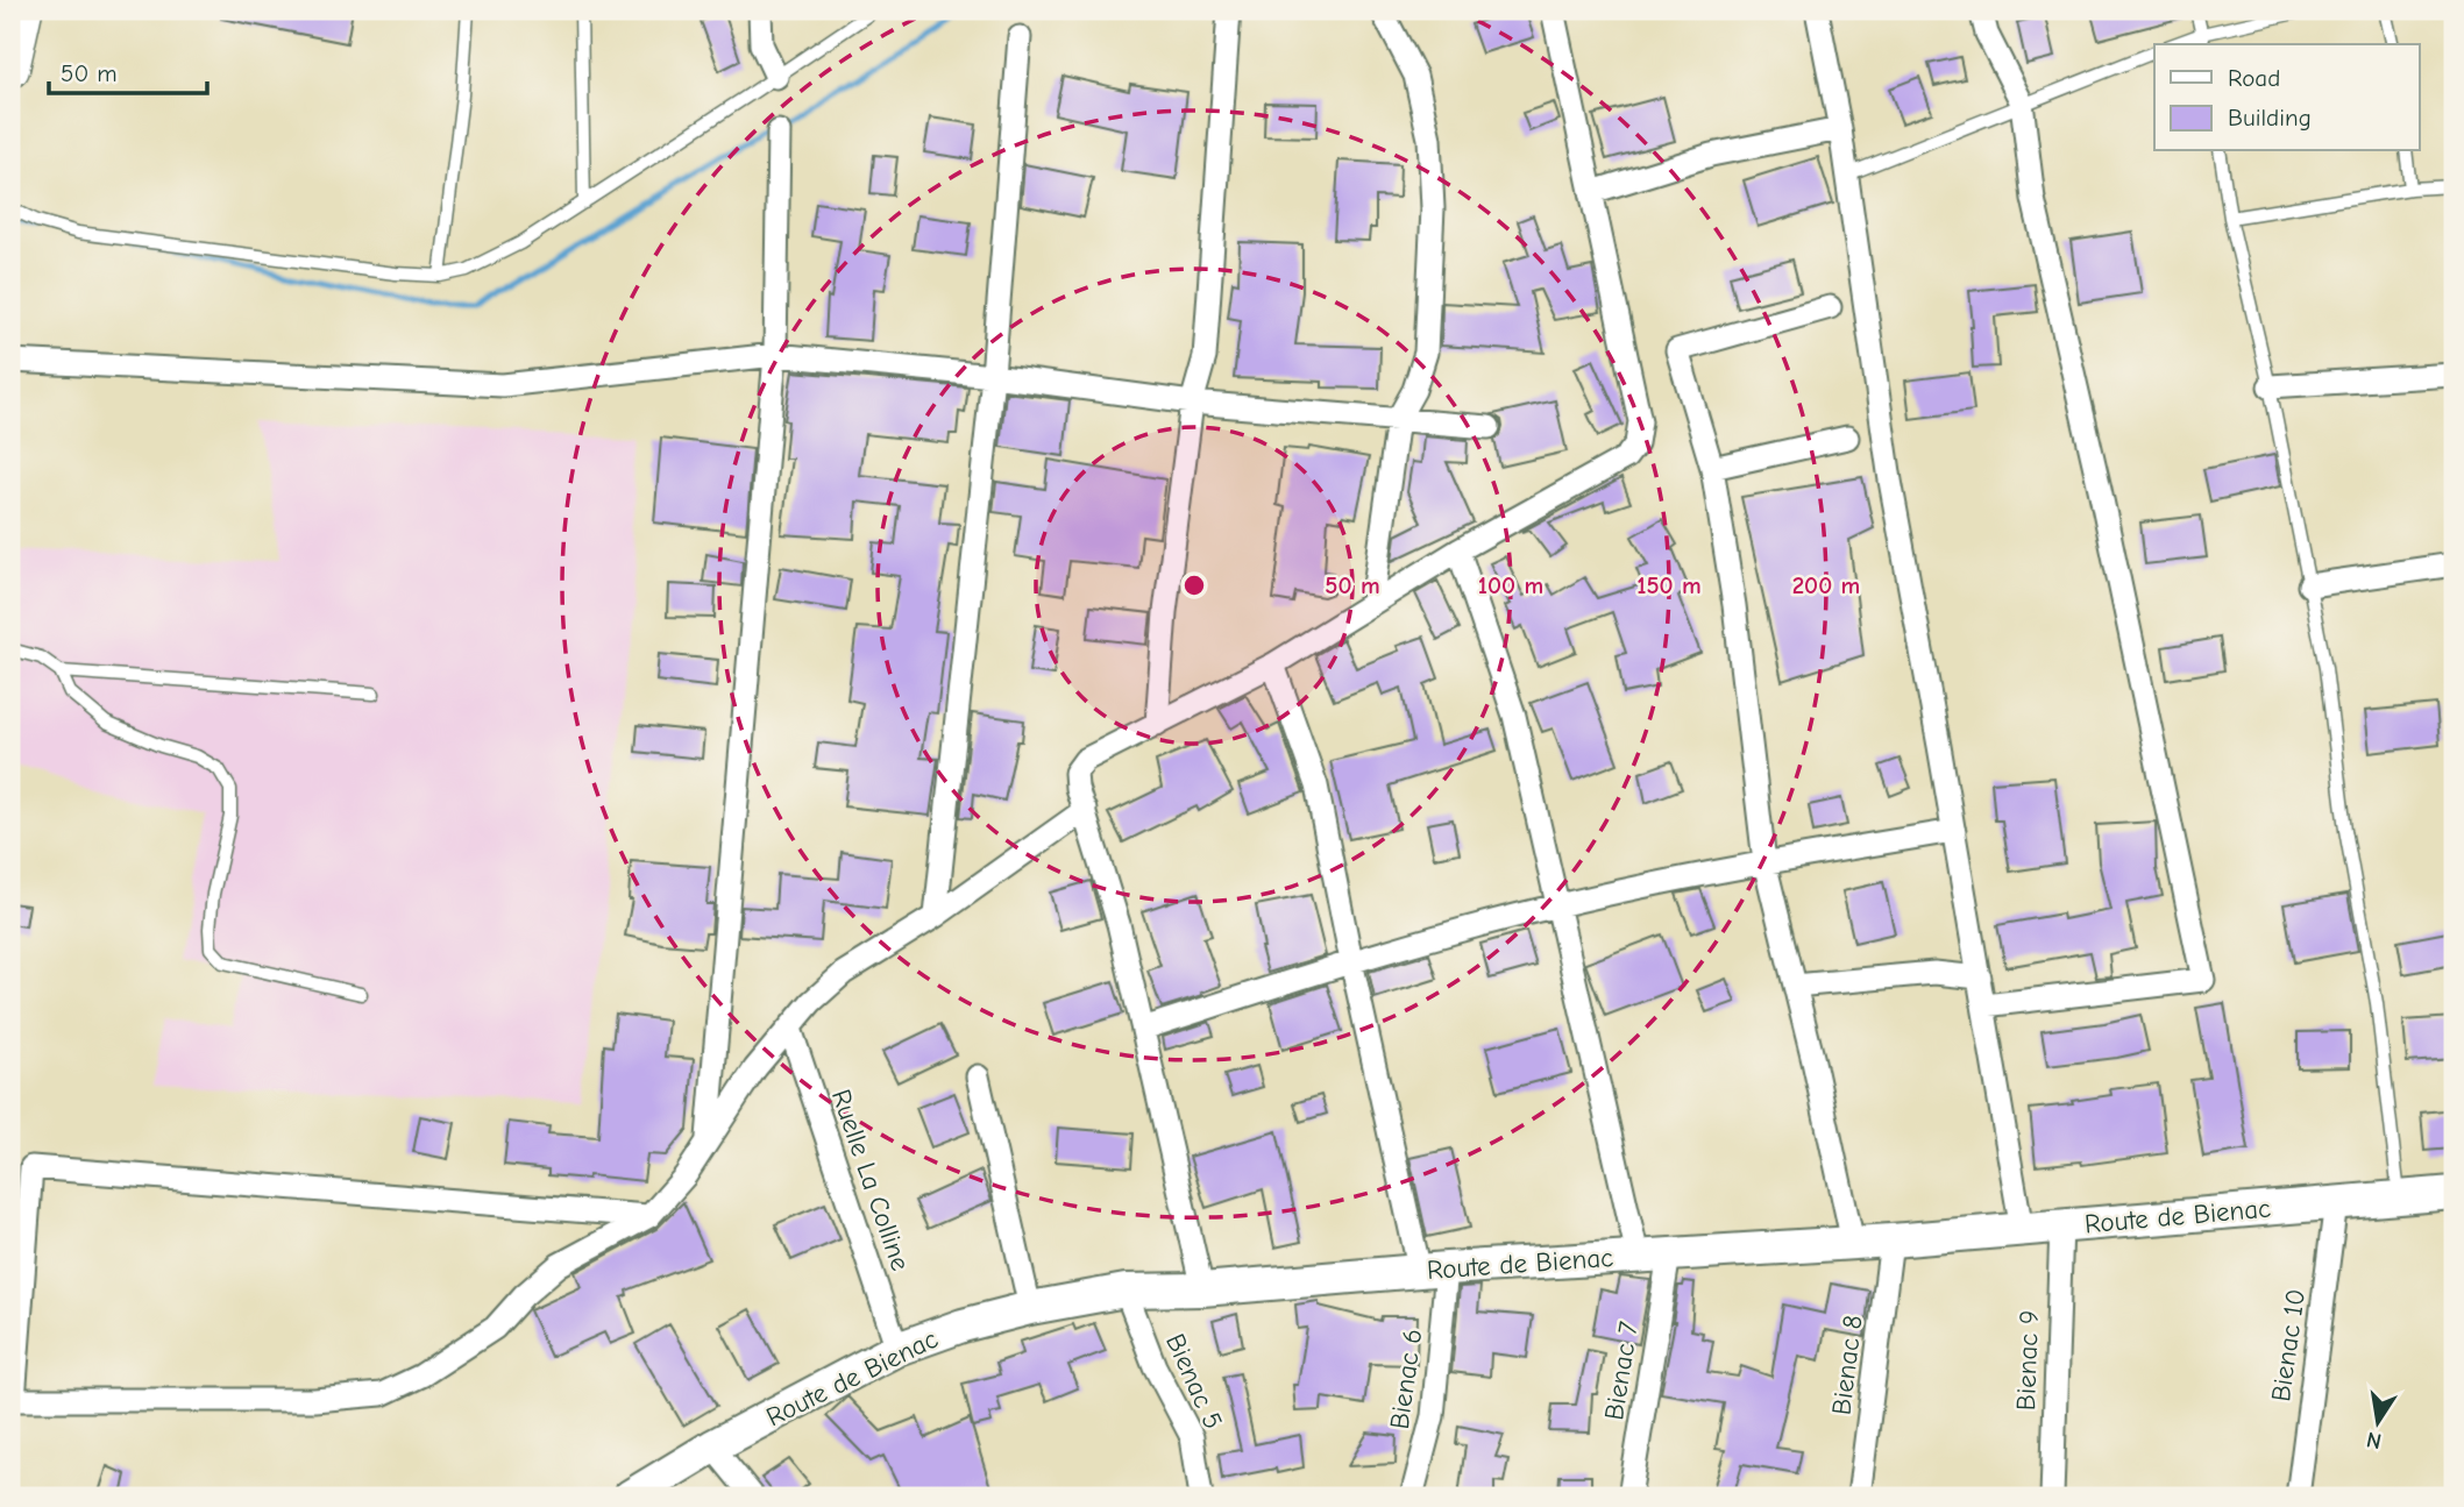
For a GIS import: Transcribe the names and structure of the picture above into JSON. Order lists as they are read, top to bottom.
{
  "streets": {
    "main road": ["Route de Bienac"],
    "street": [
      "Ruelle La Colline",
      "Bienac 10",
      "Bienac 9",
      "Bienac 8",
      "Bienac 7",
      "Bienac 6",
      "Bienac 5"
    ]
  },
  "crossings": [
    ["Ruelle La Colline", "Route de Bienac"],
    ["Route de Bienac", "Bienac 10"],
    ["Route de Bienac", "Bienac 9"],
    ["Route de Bienac", "Bienac 8"],
    ["Route de Bienac", "Bienac 7"],
    ["Route de Bienac", "Bienac 6"],
    ["Route de Bienac", "Bienac 5"]
  ],
  "legend": ["Road", "Building"],
  "scale_bar": "50 m",
  "north": "bottom",
  "rings": [
    "50 m",
    "100 m",
    "150 m",
    "200 m"
  ]
}
